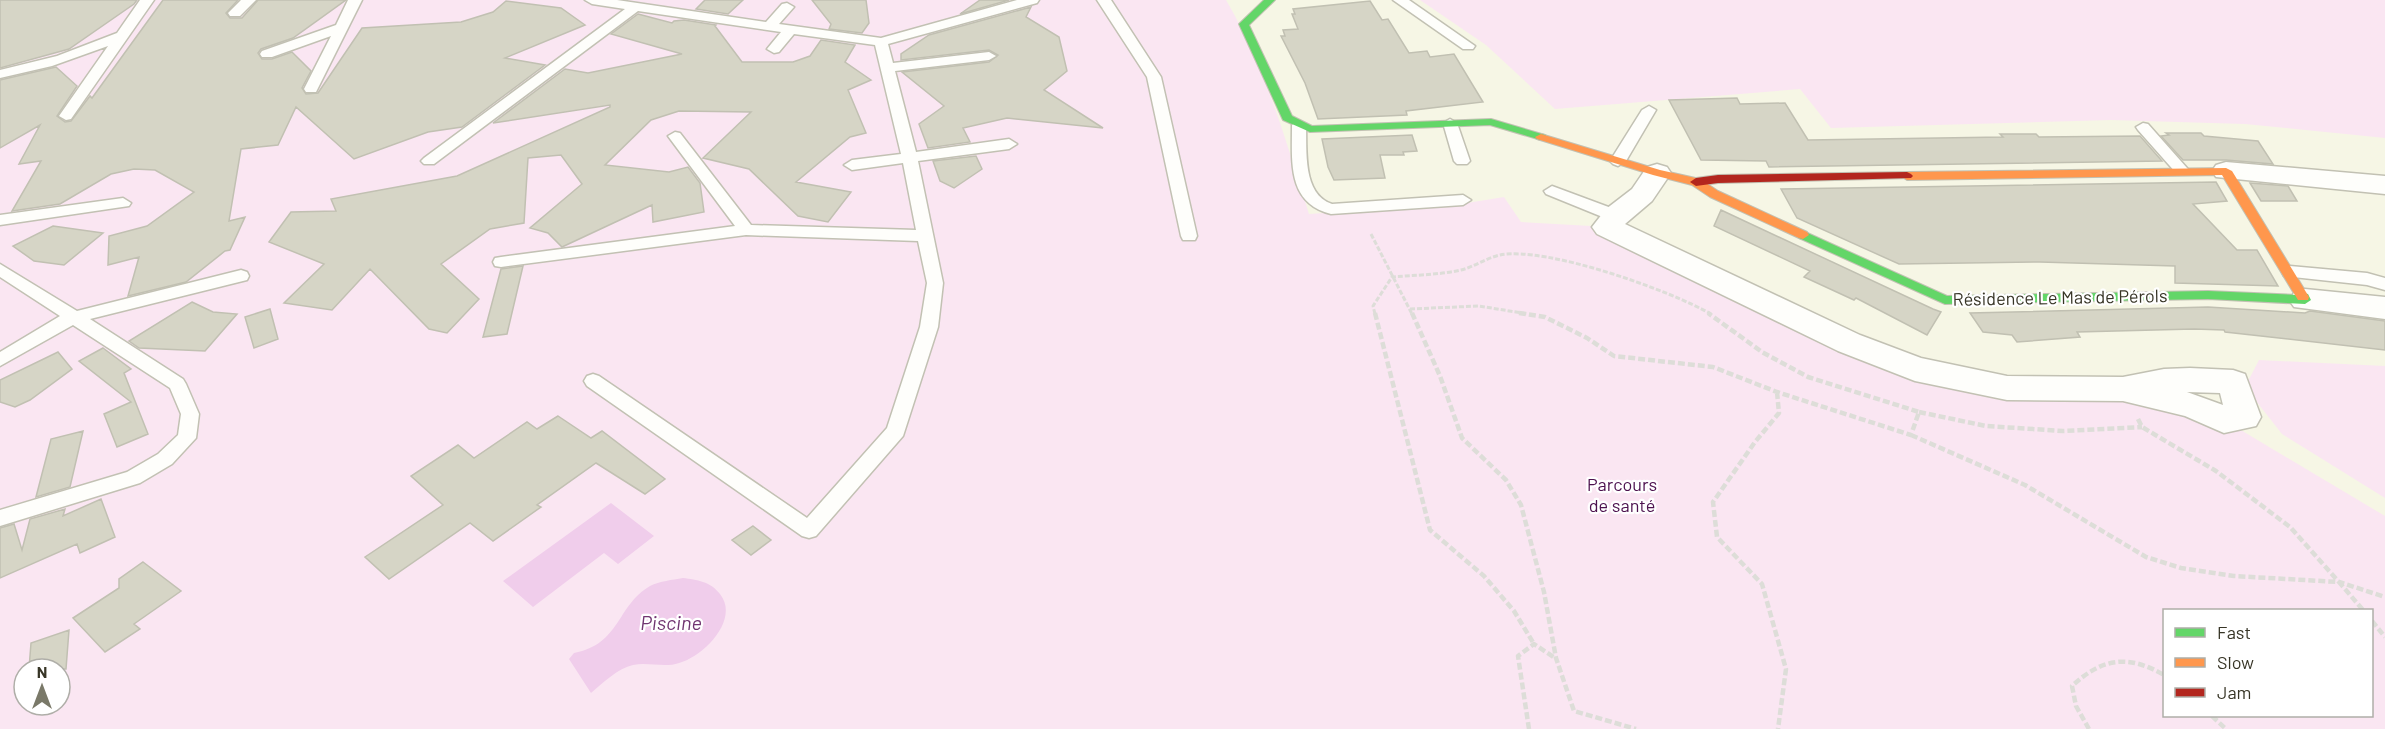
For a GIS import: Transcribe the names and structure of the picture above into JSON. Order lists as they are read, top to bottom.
{
  "streets": {
    "street": ["Résidence Le Mas de Pérols"]
  },
  "water": ["Piscine"],
  "parks": ["Parcours de santé"],
  "legend": ["Fast", "Slow", "Jam"],
  "north": "top"
}
